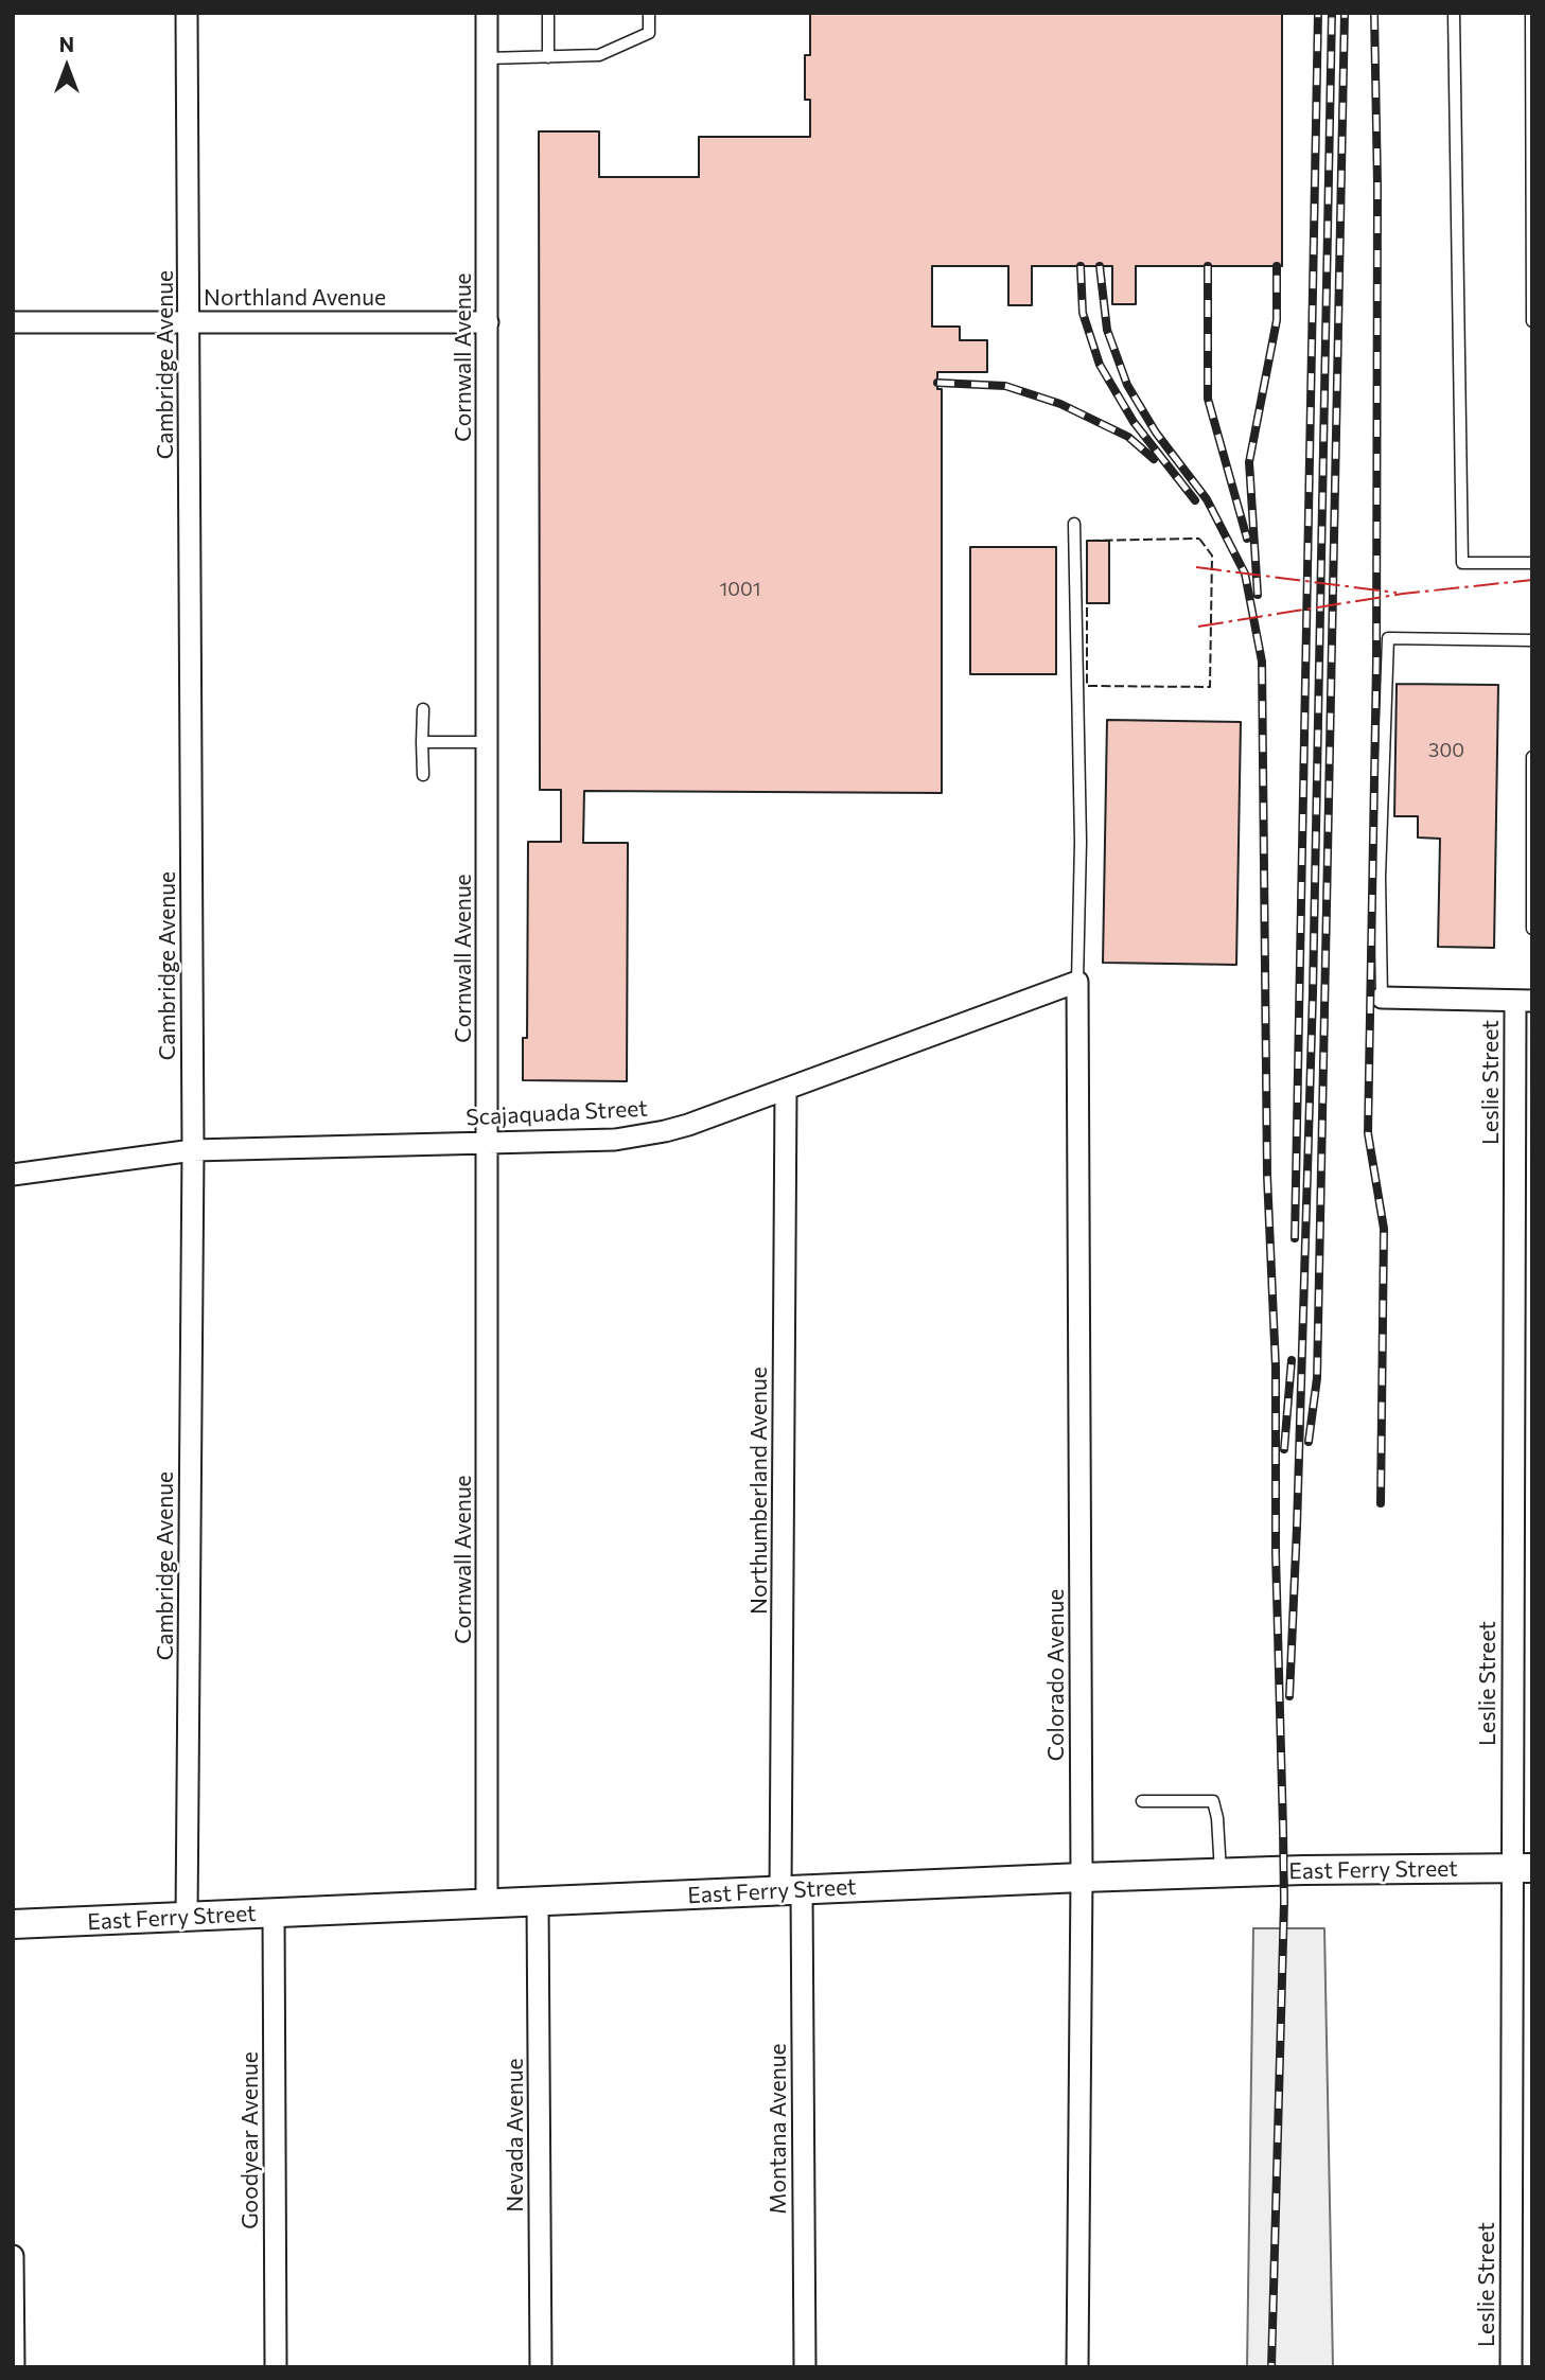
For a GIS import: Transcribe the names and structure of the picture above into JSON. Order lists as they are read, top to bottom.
{
  "streets": {
    "street": [
      "Northland Avenue",
      "Cornwall Avenue",
      "Cambridge Avenue",
      "Leslie Street",
      "Scajaquada Street",
      "Northumberland Avenue",
      "Colorado Avenue",
      "East Ferry Street",
      "Montana Avenue",
      "Nevada Avenue",
      "Goodyear Avenue"
    ]
  },
  "crossings": [
    ["Northland Avenue", "Cornwall Avenue"],
    ["Northland Avenue", "Cambridge Avenue"],
    ["Cornwall Avenue", "Scajaquada Street"],
    ["Cornwall Avenue", "East Ferry Street"],
    ["Cambridge Avenue", "Scajaquada Street"],
    ["Cambridge Avenue", "East Ferry Street"],
    ["Leslie Street", "East Ferry Street"],
    ["Scajaquada Street", "Northumberland Avenue"],
    ["Scajaquada Street", "Colorado Avenue"],
    ["Northumberland Avenue", "East Ferry Street"],
    ["Northumberland Avenue", "Montana Avenue"],
    ["Colorado Avenue", "East Ferry Street"],
    ["East Ferry Street", "Montana Avenue"],
    ["East Ferry Street", "Nevada Avenue"],
    ["East Ferry Street", "Goodyear Avenue"]
  ],
  "house_numbers": ["1001", "300"],
  "north": "top"
}
